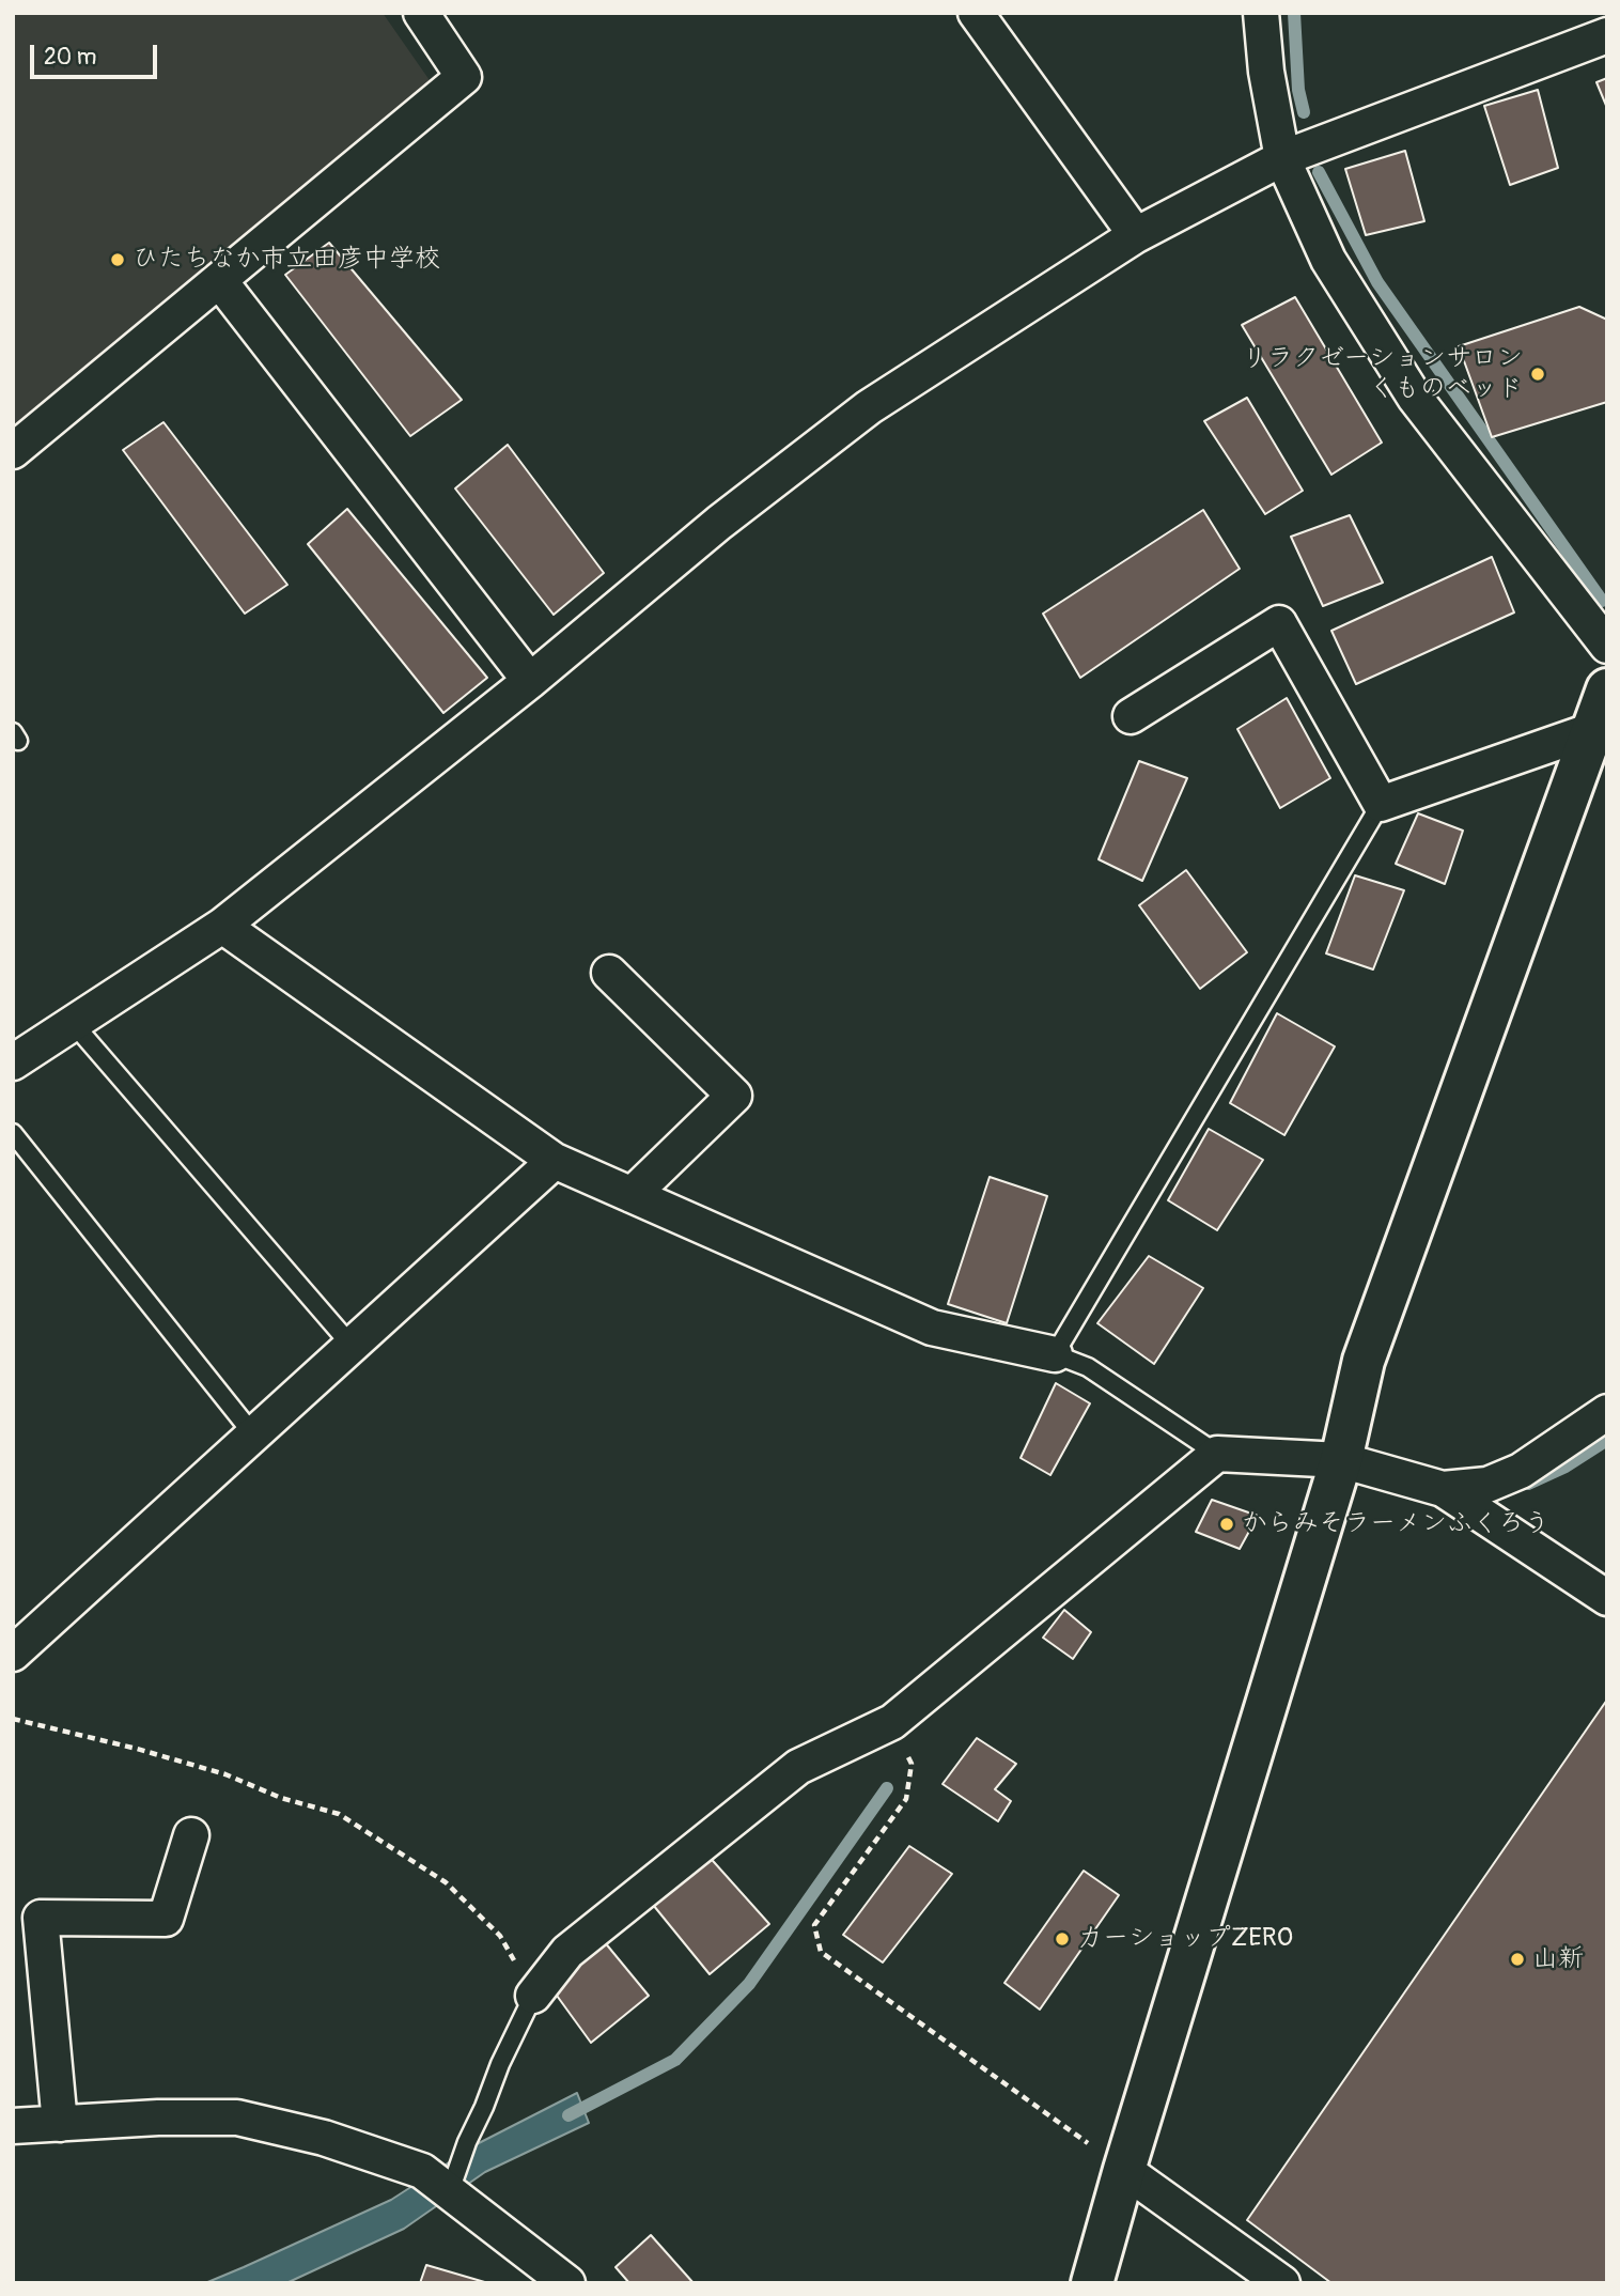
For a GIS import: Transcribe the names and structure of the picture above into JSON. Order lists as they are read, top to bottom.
{
  "places": [
    "ひたちなか市立田彦中学校",
    "リラクゼーションサロン くものベッド",
    "からみそラーメンふくろう",
    "カーショップZERO",
    "山新"
  ],
  "scale_bar": "20 m"
}
